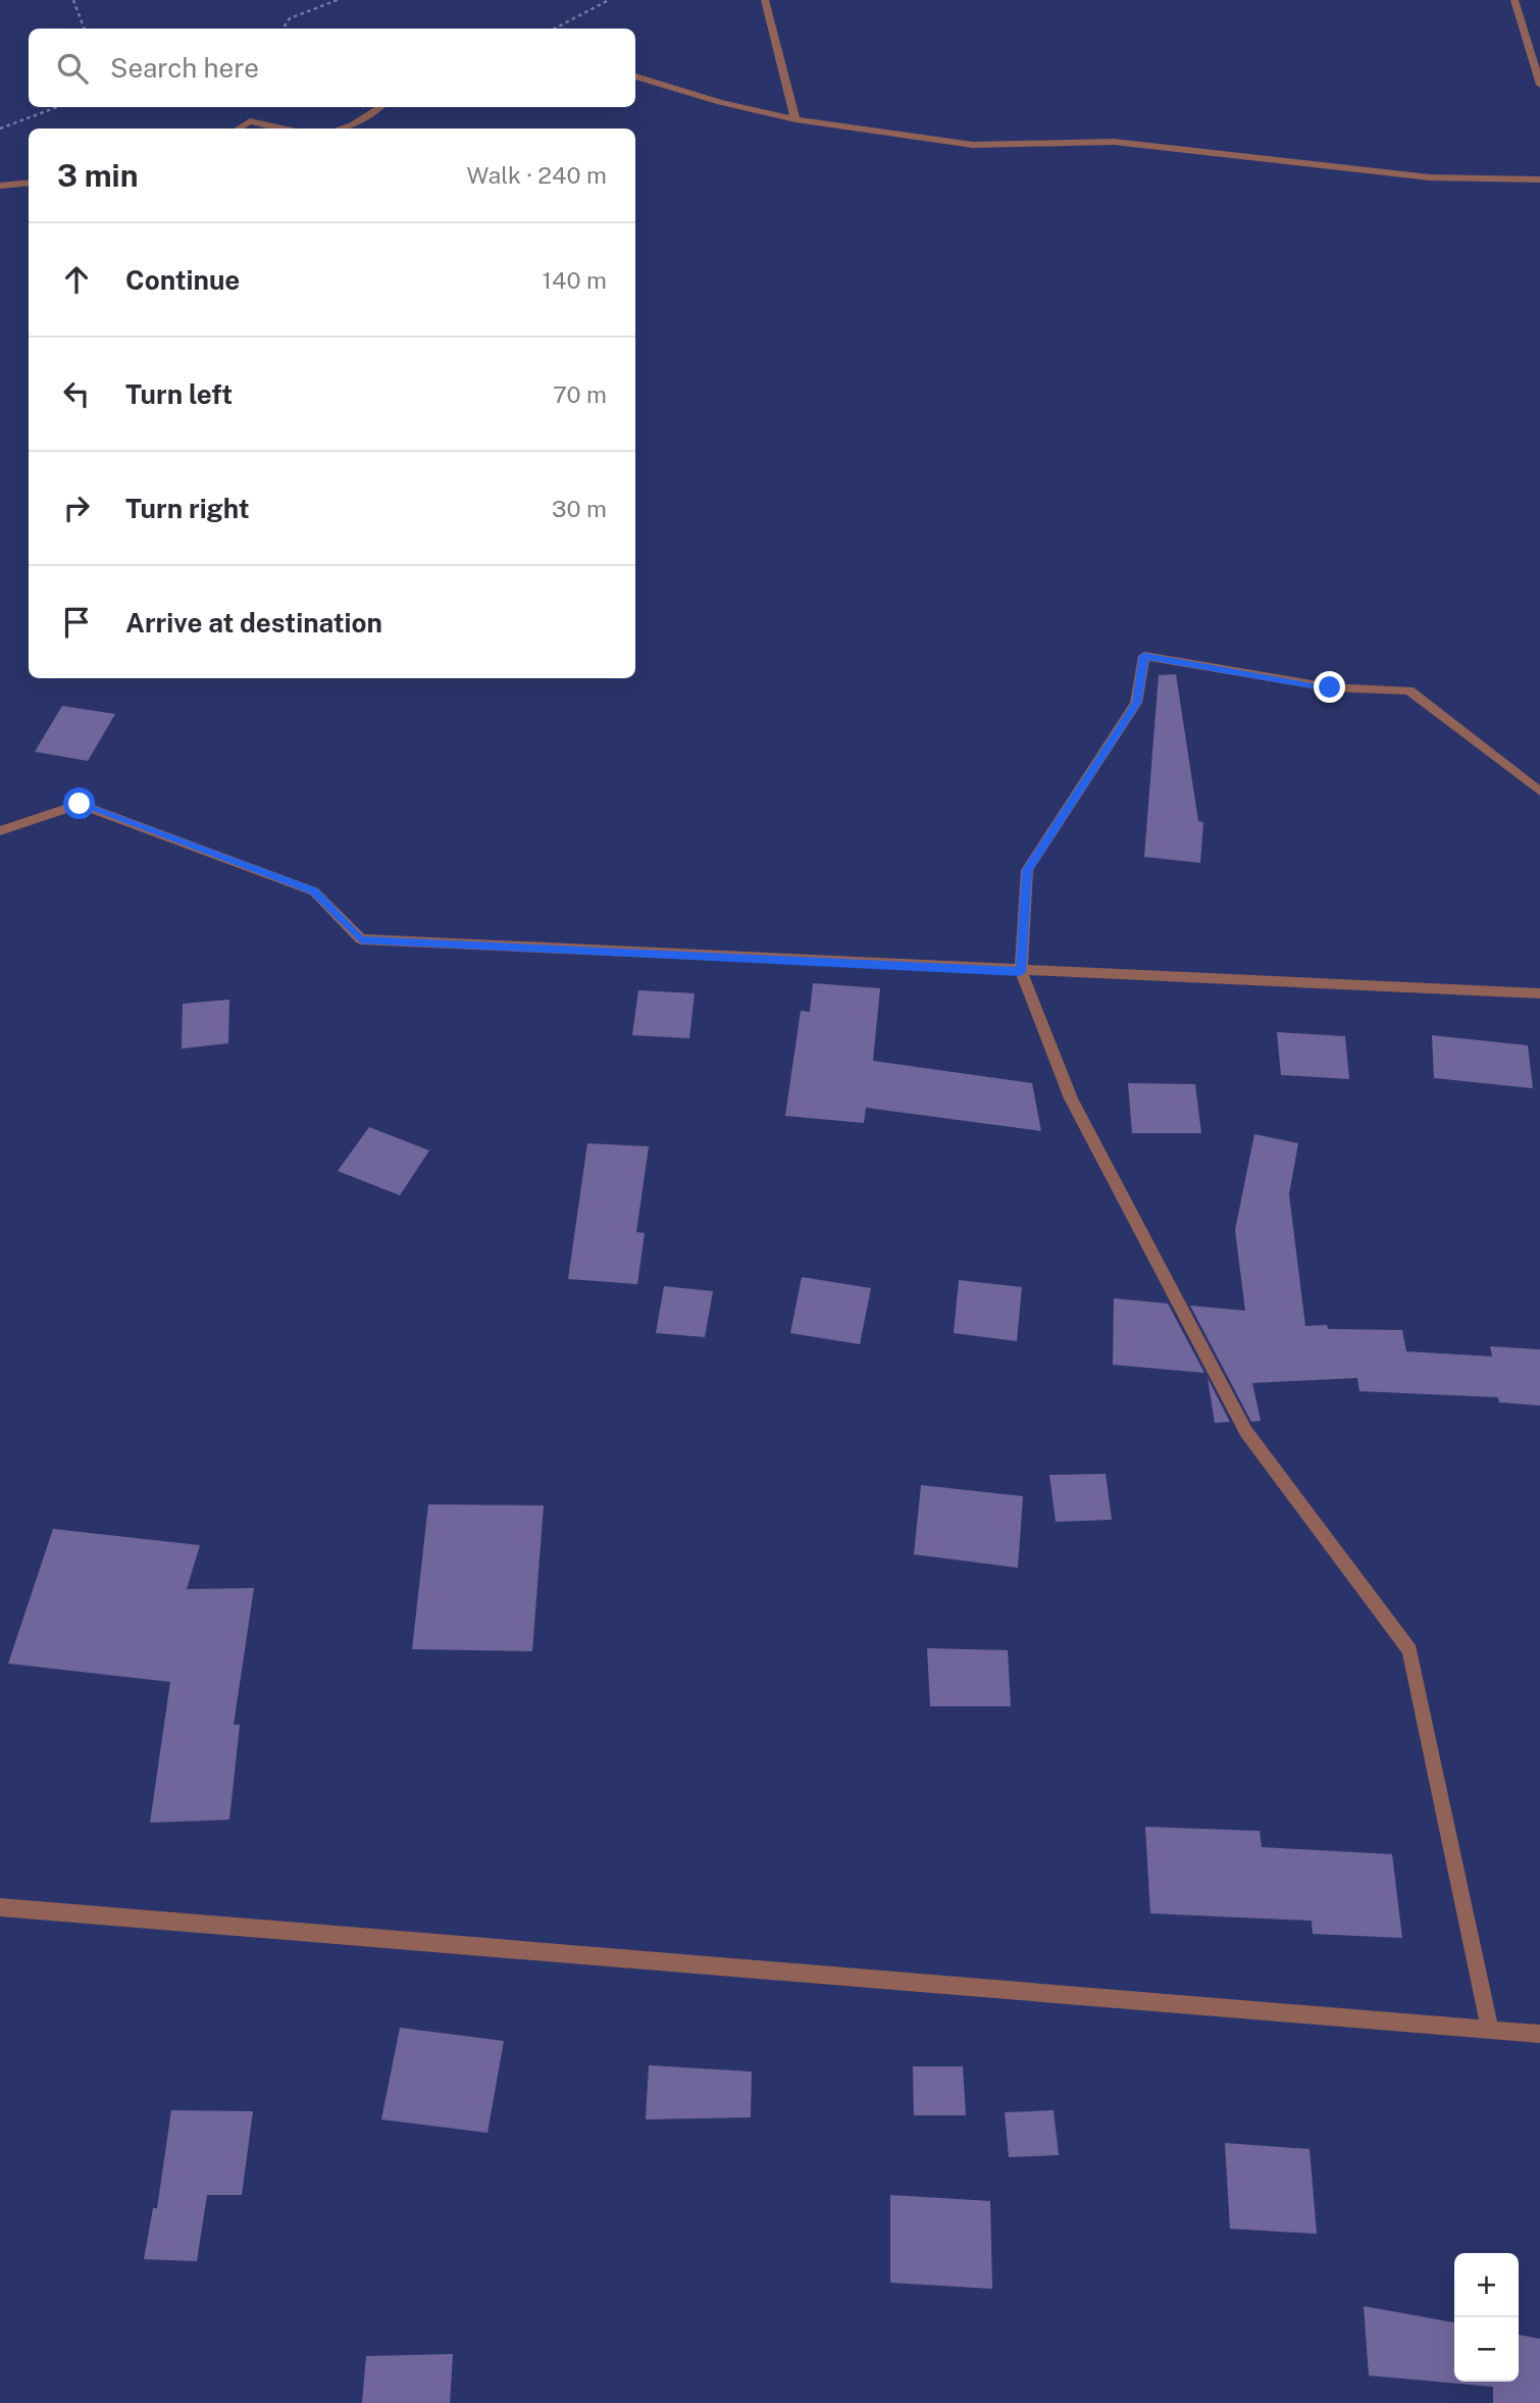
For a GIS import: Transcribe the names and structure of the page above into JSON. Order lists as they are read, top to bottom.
{
  "page": {
    "search": "Search here",
    "heading": ["3 min", "Walk · 240 m"],
    "list": [
      ["Continue", "140 m"],
      ["Turn left", "70 m"],
      ["Turn right", "30 m"],
      "Arrive at destination"
    ],
    "map_buttons": ["+", "−"]
  }
}
